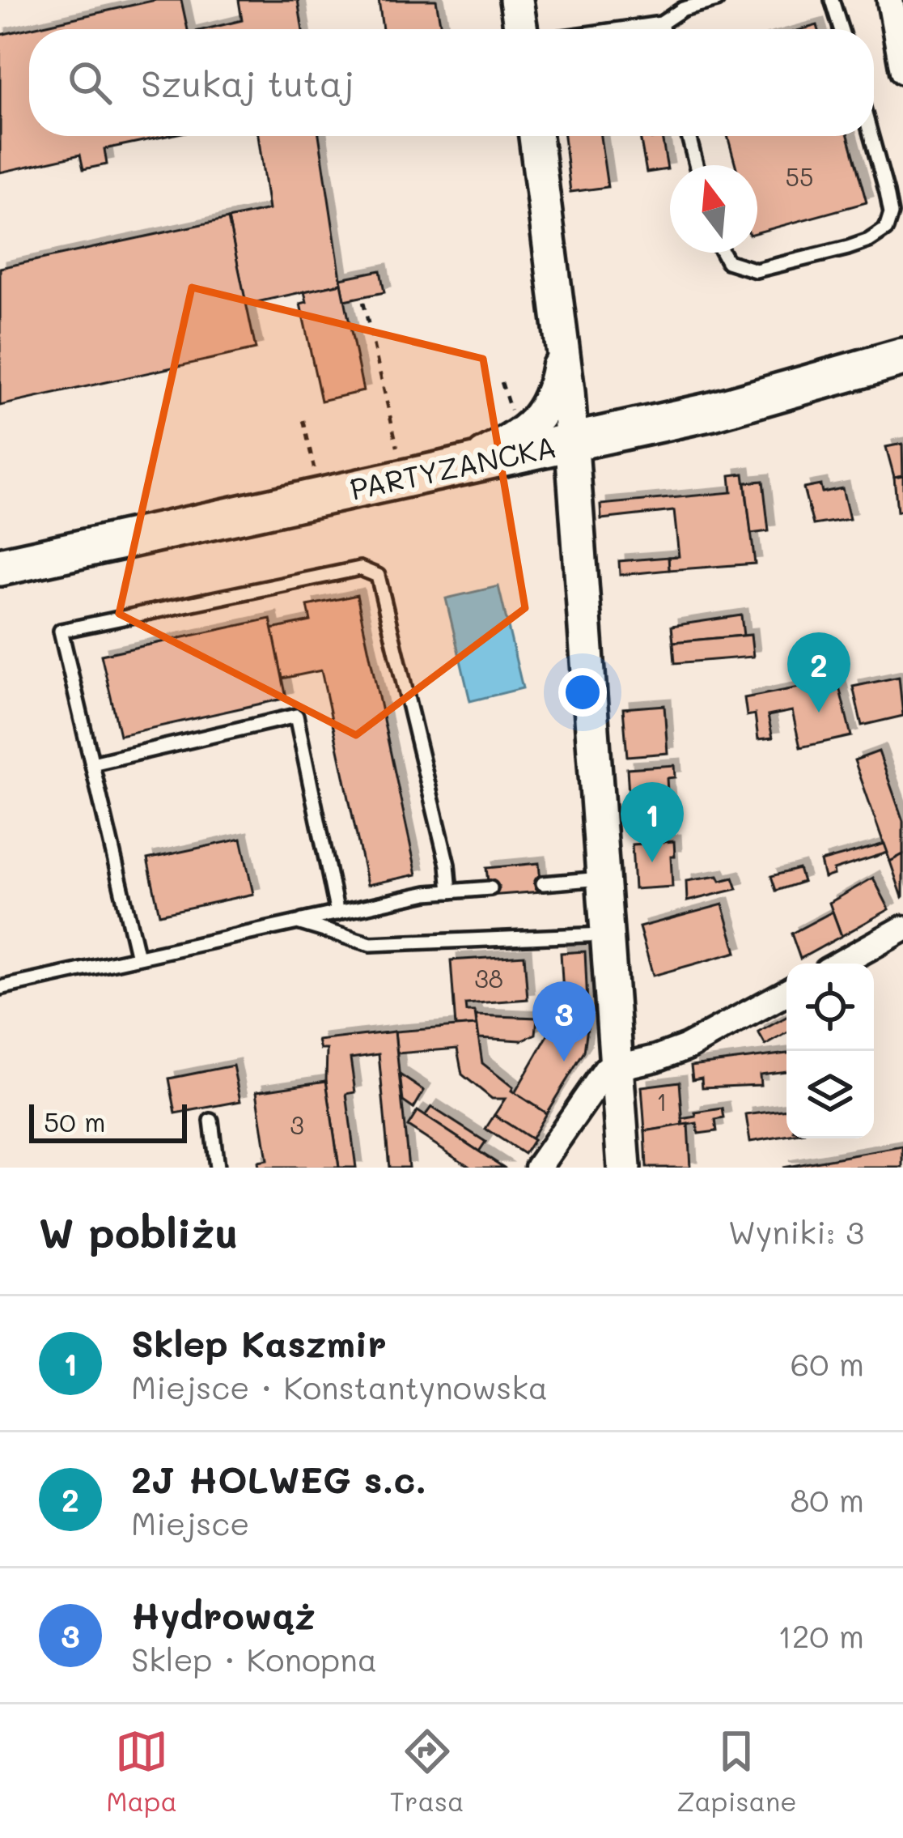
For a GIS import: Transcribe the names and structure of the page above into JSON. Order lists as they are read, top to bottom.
{
  "streets": {
    "main road": ["PARTYZANCKA"]
  },
  "house_numbers": [
    "55",
    "38",
    "1",
    "3"
  ],
  "scale_bar": "50 m",
  "north": "top",
  "page": {
    "search": "Szukaj tutaj",
    "pins": ["2", "1", "3"],
    "scale": "50 m",
    "heading": ["W pobliżu", "Wyniki: 3"],
    "list": [
      {
        "mark": "1",
        "name": "Sklep Kaszmir",
        "note": "Miejsce · Konstantynowska",
        "value": "60 m"
      },
      {
        "mark": "2",
        "name": "2J HOLWEG s.c.",
        "note": "Miejsce",
        "value": "80 m"
      },
      {
        "mark": "3",
        "name": "Hydrowąż",
        "note": "Sklep · Konopna",
        "value": "120 m"
      }
    ],
    "nav": ["Mapa", "Trasa", "Zapisane"]
  }
}
